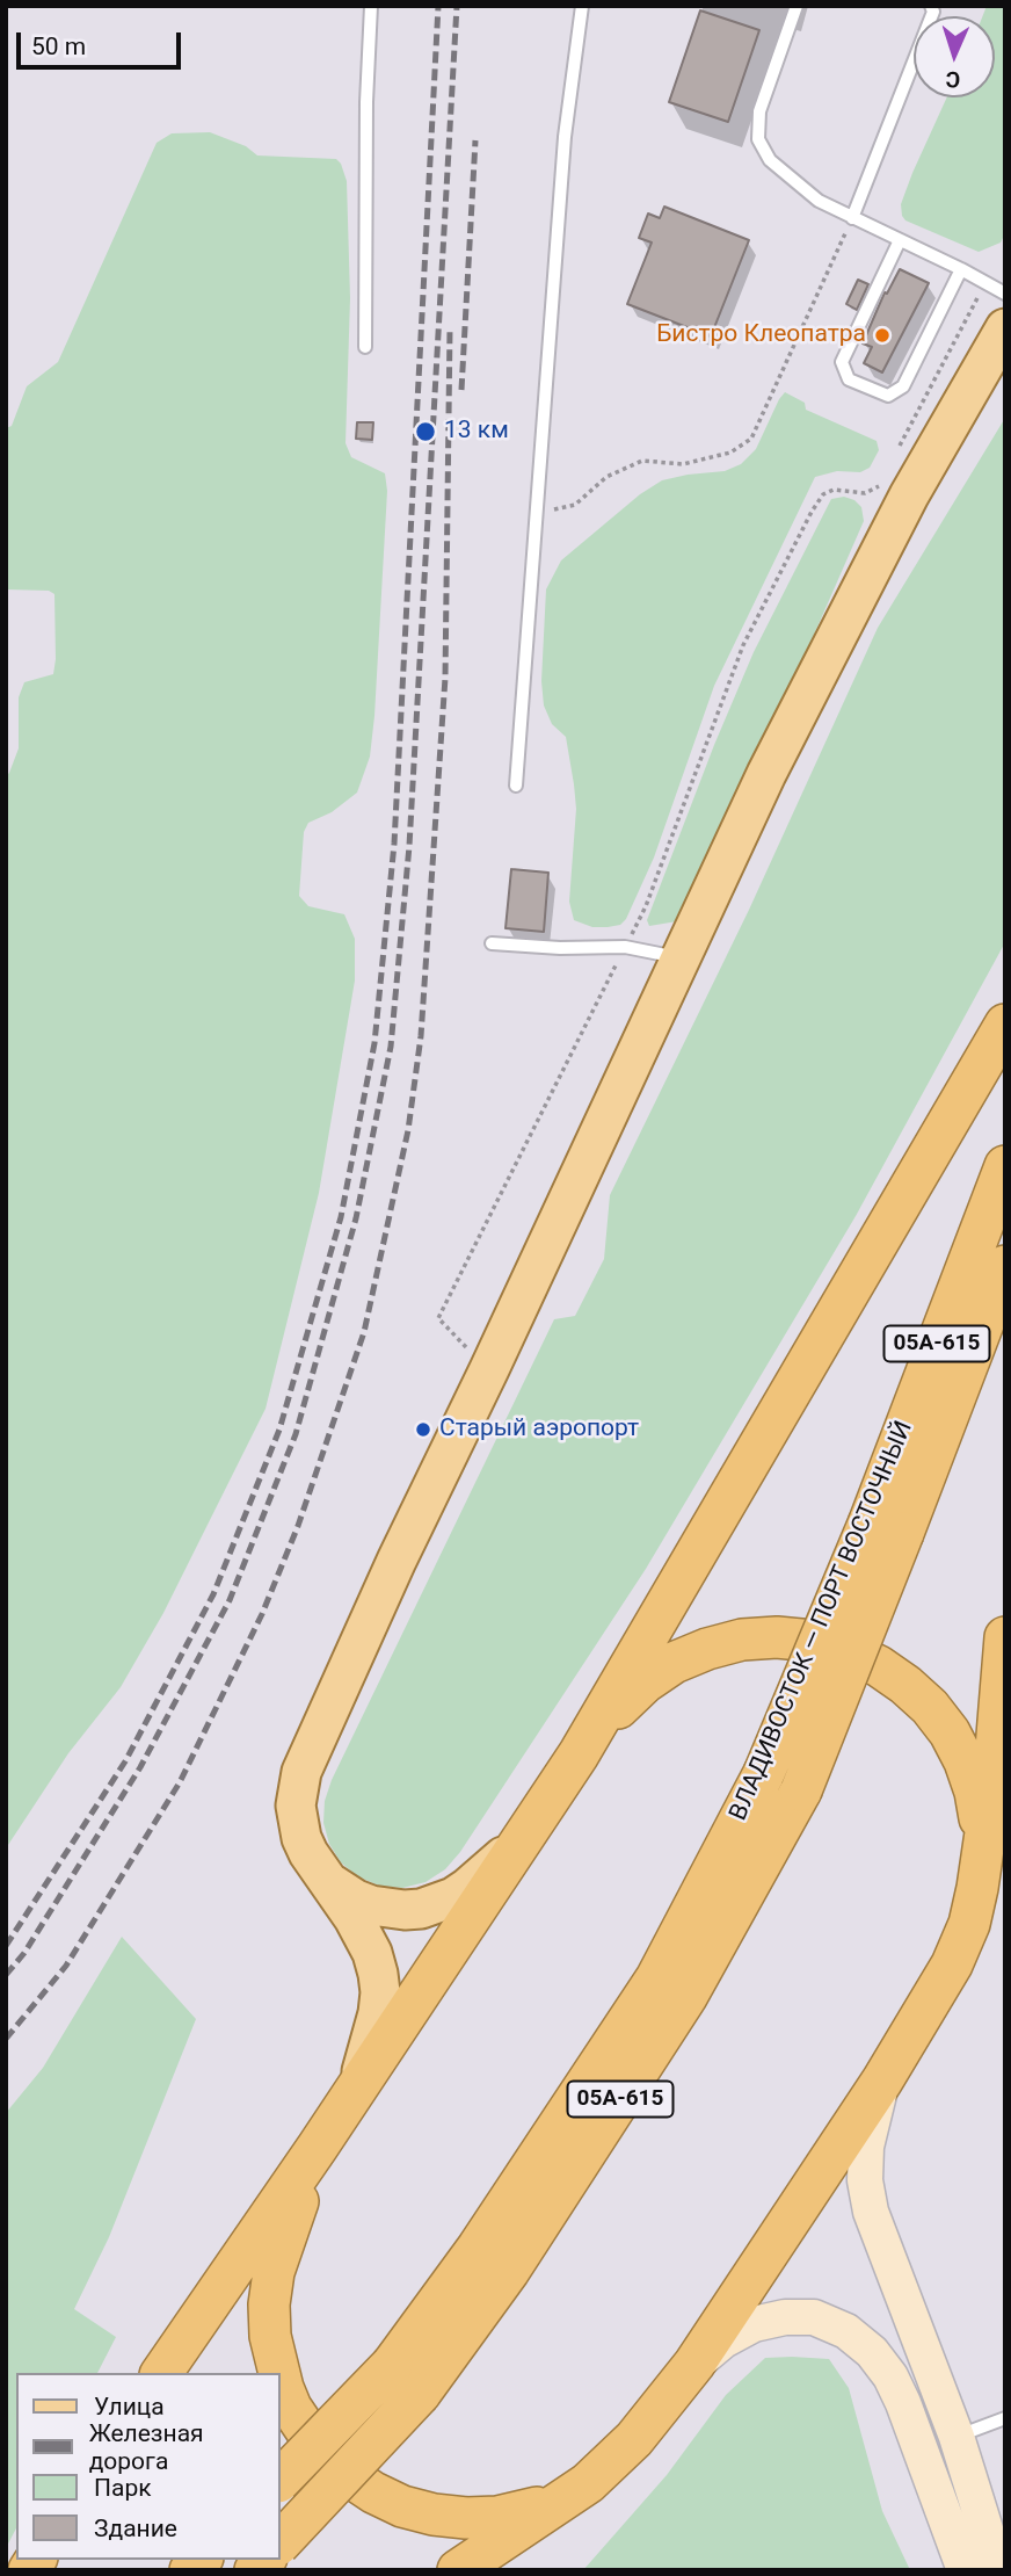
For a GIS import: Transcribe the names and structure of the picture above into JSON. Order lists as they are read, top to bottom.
{
  "streets": {
    "highway": ["05А-615", "ВЛАДИВОСТОК — ПОРТ ВОСТОЧНЫЙ"]
  },
  "places": ["Бистро Клеопатра", "13 км", "Старый аэропорт"],
  "legend": [
    "Улица",
    "Железная дорога",
    "Парк",
    "Здание"
  ],
  "scale_bar": "50 m",
  "north": "bottom"
}
